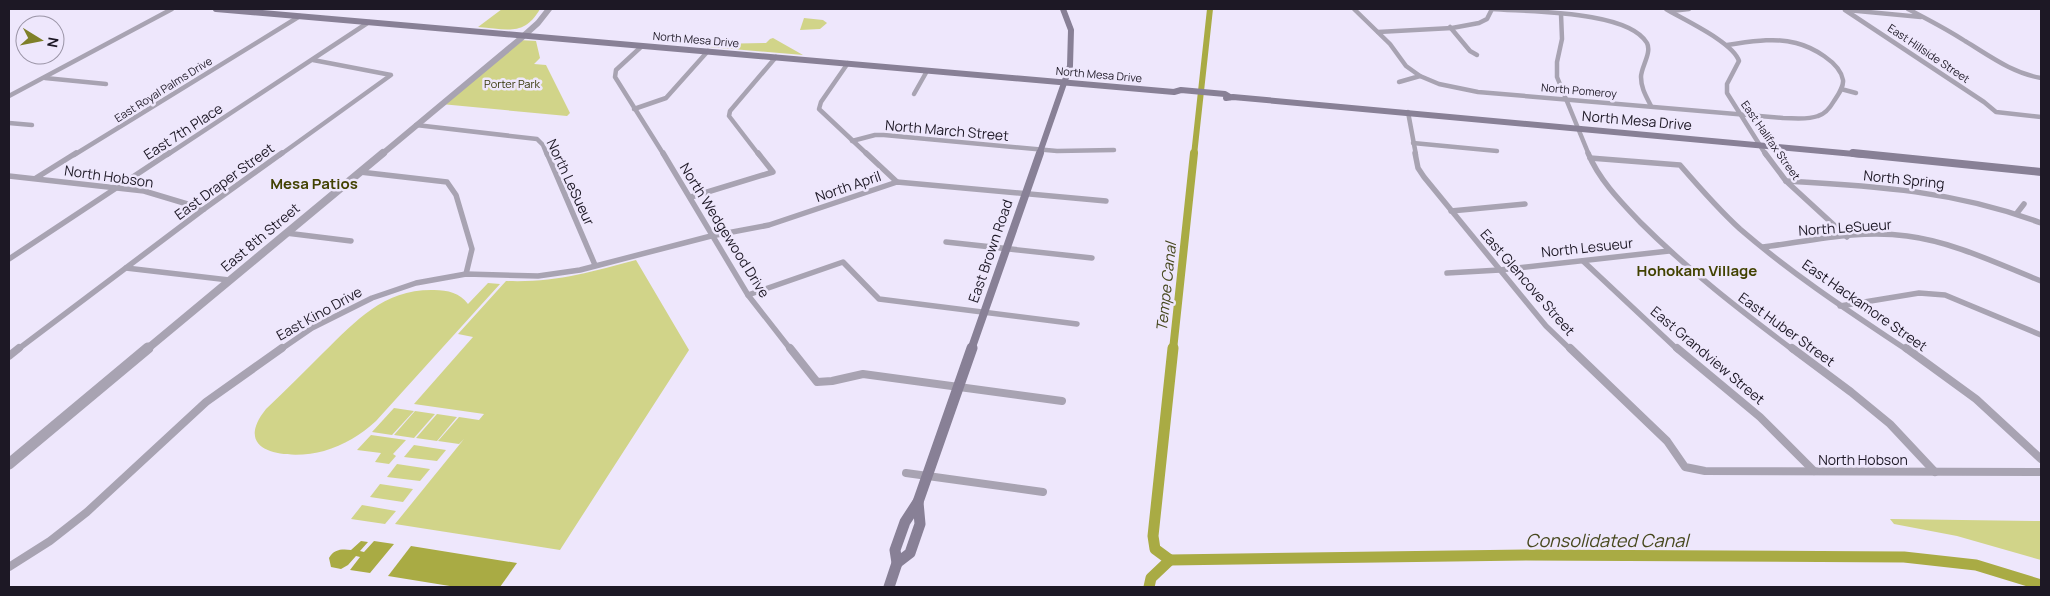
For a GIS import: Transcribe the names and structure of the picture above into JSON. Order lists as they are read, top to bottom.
{
  "streets": {
    "main road": ["North Mesa Drive", "East Brown Road"],
    "street": [
      "East Hillside Street",
      "East Royal Palms Drive",
      "North Pomeroy",
      "North March Street",
      "East 7th Place",
      "East Halifax Street",
      "North Hobson",
      "North Spring",
      "East Draper Street",
      "North LeSueur",
      "North April",
      "North Wedgewood Drive",
      "East 8th Street",
      "North Lesueur",
      "East Glencove Street",
      "East Hackamore Street",
      "East Kino Drive",
      "East Huber Street",
      "East Grandview Street"
    ]
  },
  "crossings": [
    ["North Mesa Drive", "East Royal Palms Drive"],
    ["North Mesa Drive", "East 7th Place"],
    ["North Mesa Drive", "East Halifax Street"],
    ["North Mesa Drive", "North Wedgewood Drive"],
    ["North Mesa Drive", "East 8th Street"],
    ["North Mesa Drive", "East Brown Road"],
    ["North Mesa Drive", "East Glencove Street"],
    ["North Mesa Drive", "East Huber Street"],
    ["East Royal Palms Drive", "North Hobson"],
    ["North Pomeroy", "East Halifax Street"],
    ["North Pomeroy", "East Huber Street"],
    ["North March Street", "East Brown Road"],
    ["East 7th Place", "North Hobson"],
    ["East 7th Place", "East Draper Street"],
    ["East Halifax Street", "North Spring"],
    ["East Halifax Street", "North LeSueur"],
    ["North Hobson", "East Draper Street"],
    ["North Hobson", "East Glencove Street"],
    ["North Hobson", "East Huber Street"],
    ["North Hobson", "East Grandview Street"],
    ["North LeSueur", "East 8th Street"],
    ["North LeSueur", "East Hackamore Street"],
    ["North LeSueur", "East Kino Drive"],
    ["North April", "North Wedgewood Drive"],
    ["North April", "East Brown Road"],
    ["North April", "East Kino Drive"],
    ["North Wedgewood Drive", "East Brown Road"],
    ["North Wedgewood Drive", "East Kino Drive"],
    ["North Lesueur", "East Glencove Street"],
    ["North Lesueur", "East Huber Street"],
    ["North Lesueur", "East Grandview Street"],
    ["East Hackamore Street", "East Huber Street"]
  ],
  "districts": ["Mesa Patios", "Hohokam Village"],
  "water": ["Tempe Canal", "Consolidated Canal"],
  "parks": ["Porter Park"],
  "north": "right"
}
